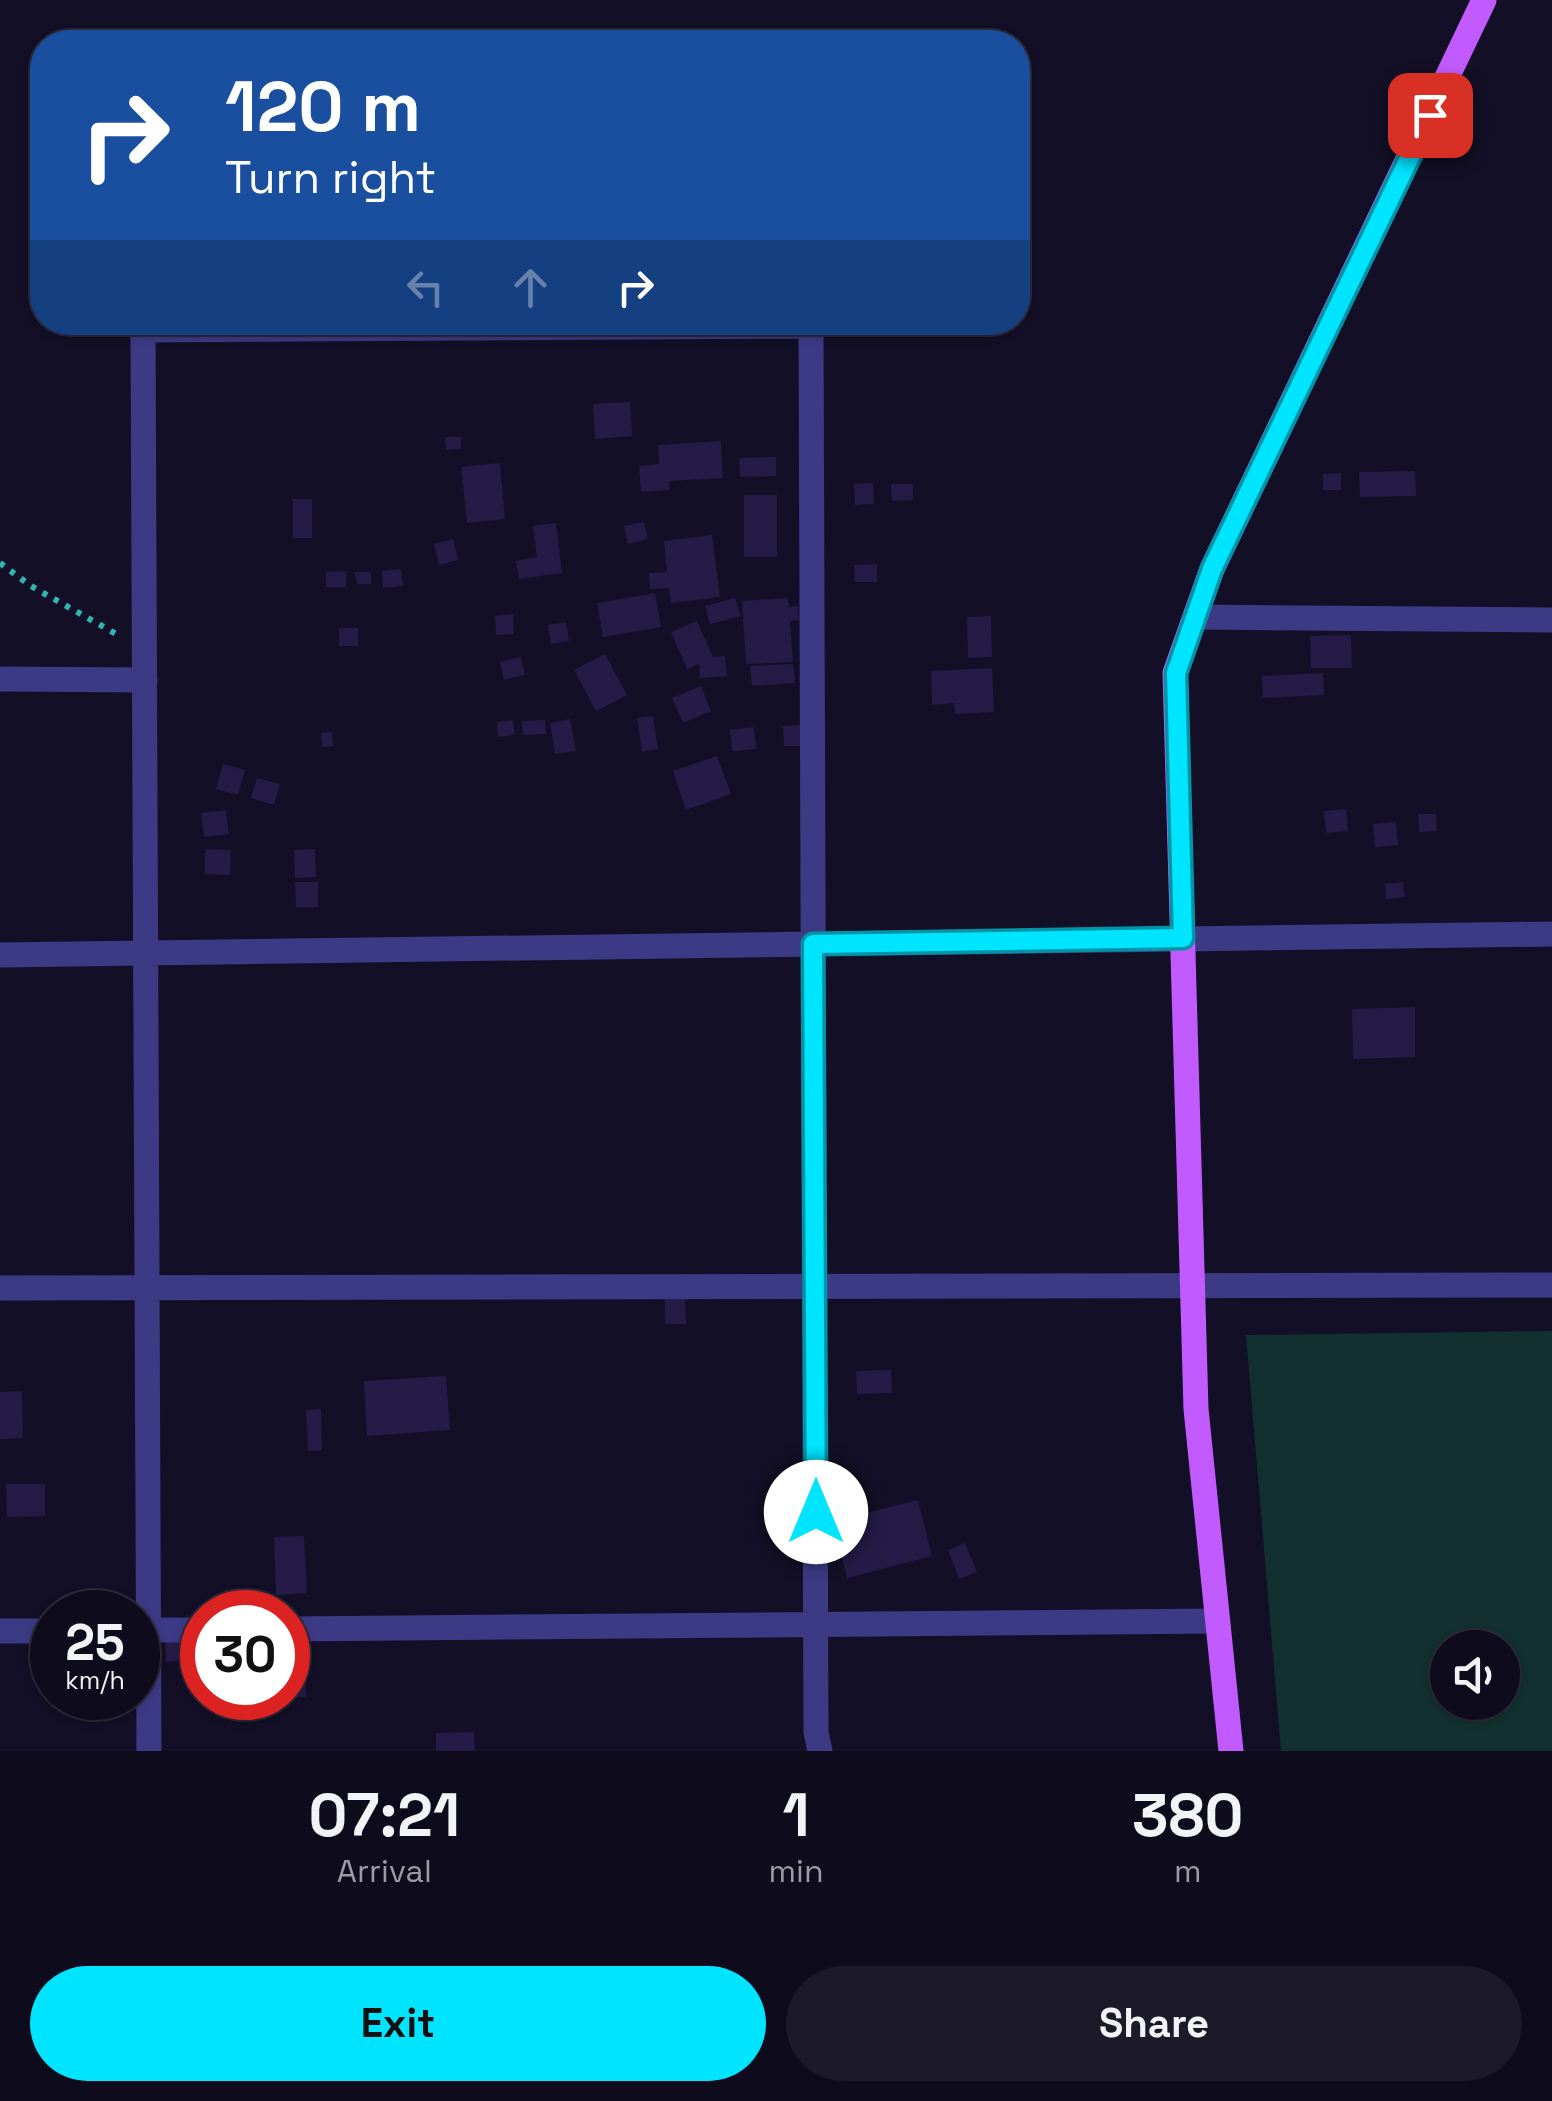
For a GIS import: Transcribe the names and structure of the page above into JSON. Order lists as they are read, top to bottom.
{
  "page": {
    "turn": ["120 m", "Turn right"],
    "speed": "25 km/h",
    "limit": "30",
    "eta": [
      "07:21",
      "Arrival",
      "1",
      "min",
      "380",
      "m"
    ],
    "buttons": ["Exit", "Share"]
  }
}
